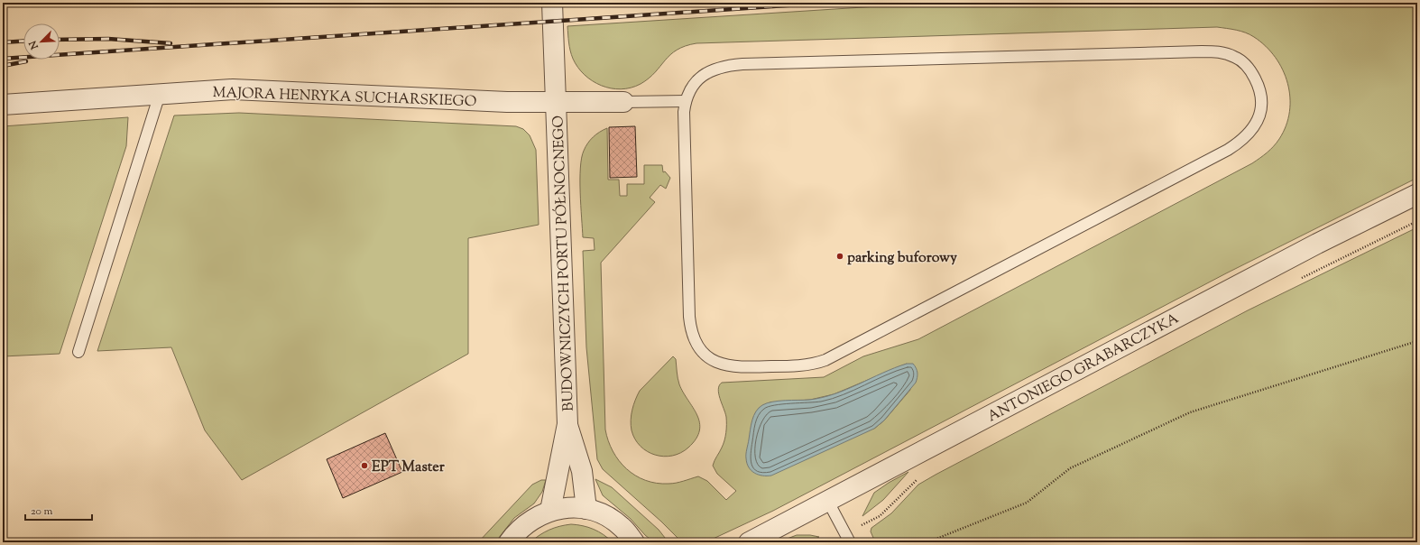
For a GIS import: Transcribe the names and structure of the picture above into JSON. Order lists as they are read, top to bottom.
{
  "streets": {
    "street": ["MAJORA HENRYKA SUCHARSKIEGO", "BUDOWNICZYCH PORTU PÓŁNOCNEGO", "ANTONIEGO GRABARCZYKA"]
  },
  "crossings": [
    ["MAJORA HENRYKA SUCHARSKIEGO", "BUDOWNICZYCH PORTU PÓŁNOCNEGO"]
  ],
  "places": ["parking buforowy", "EPT Master"],
  "scale_bar": "20 m",
  "north": "bottom left"
}
